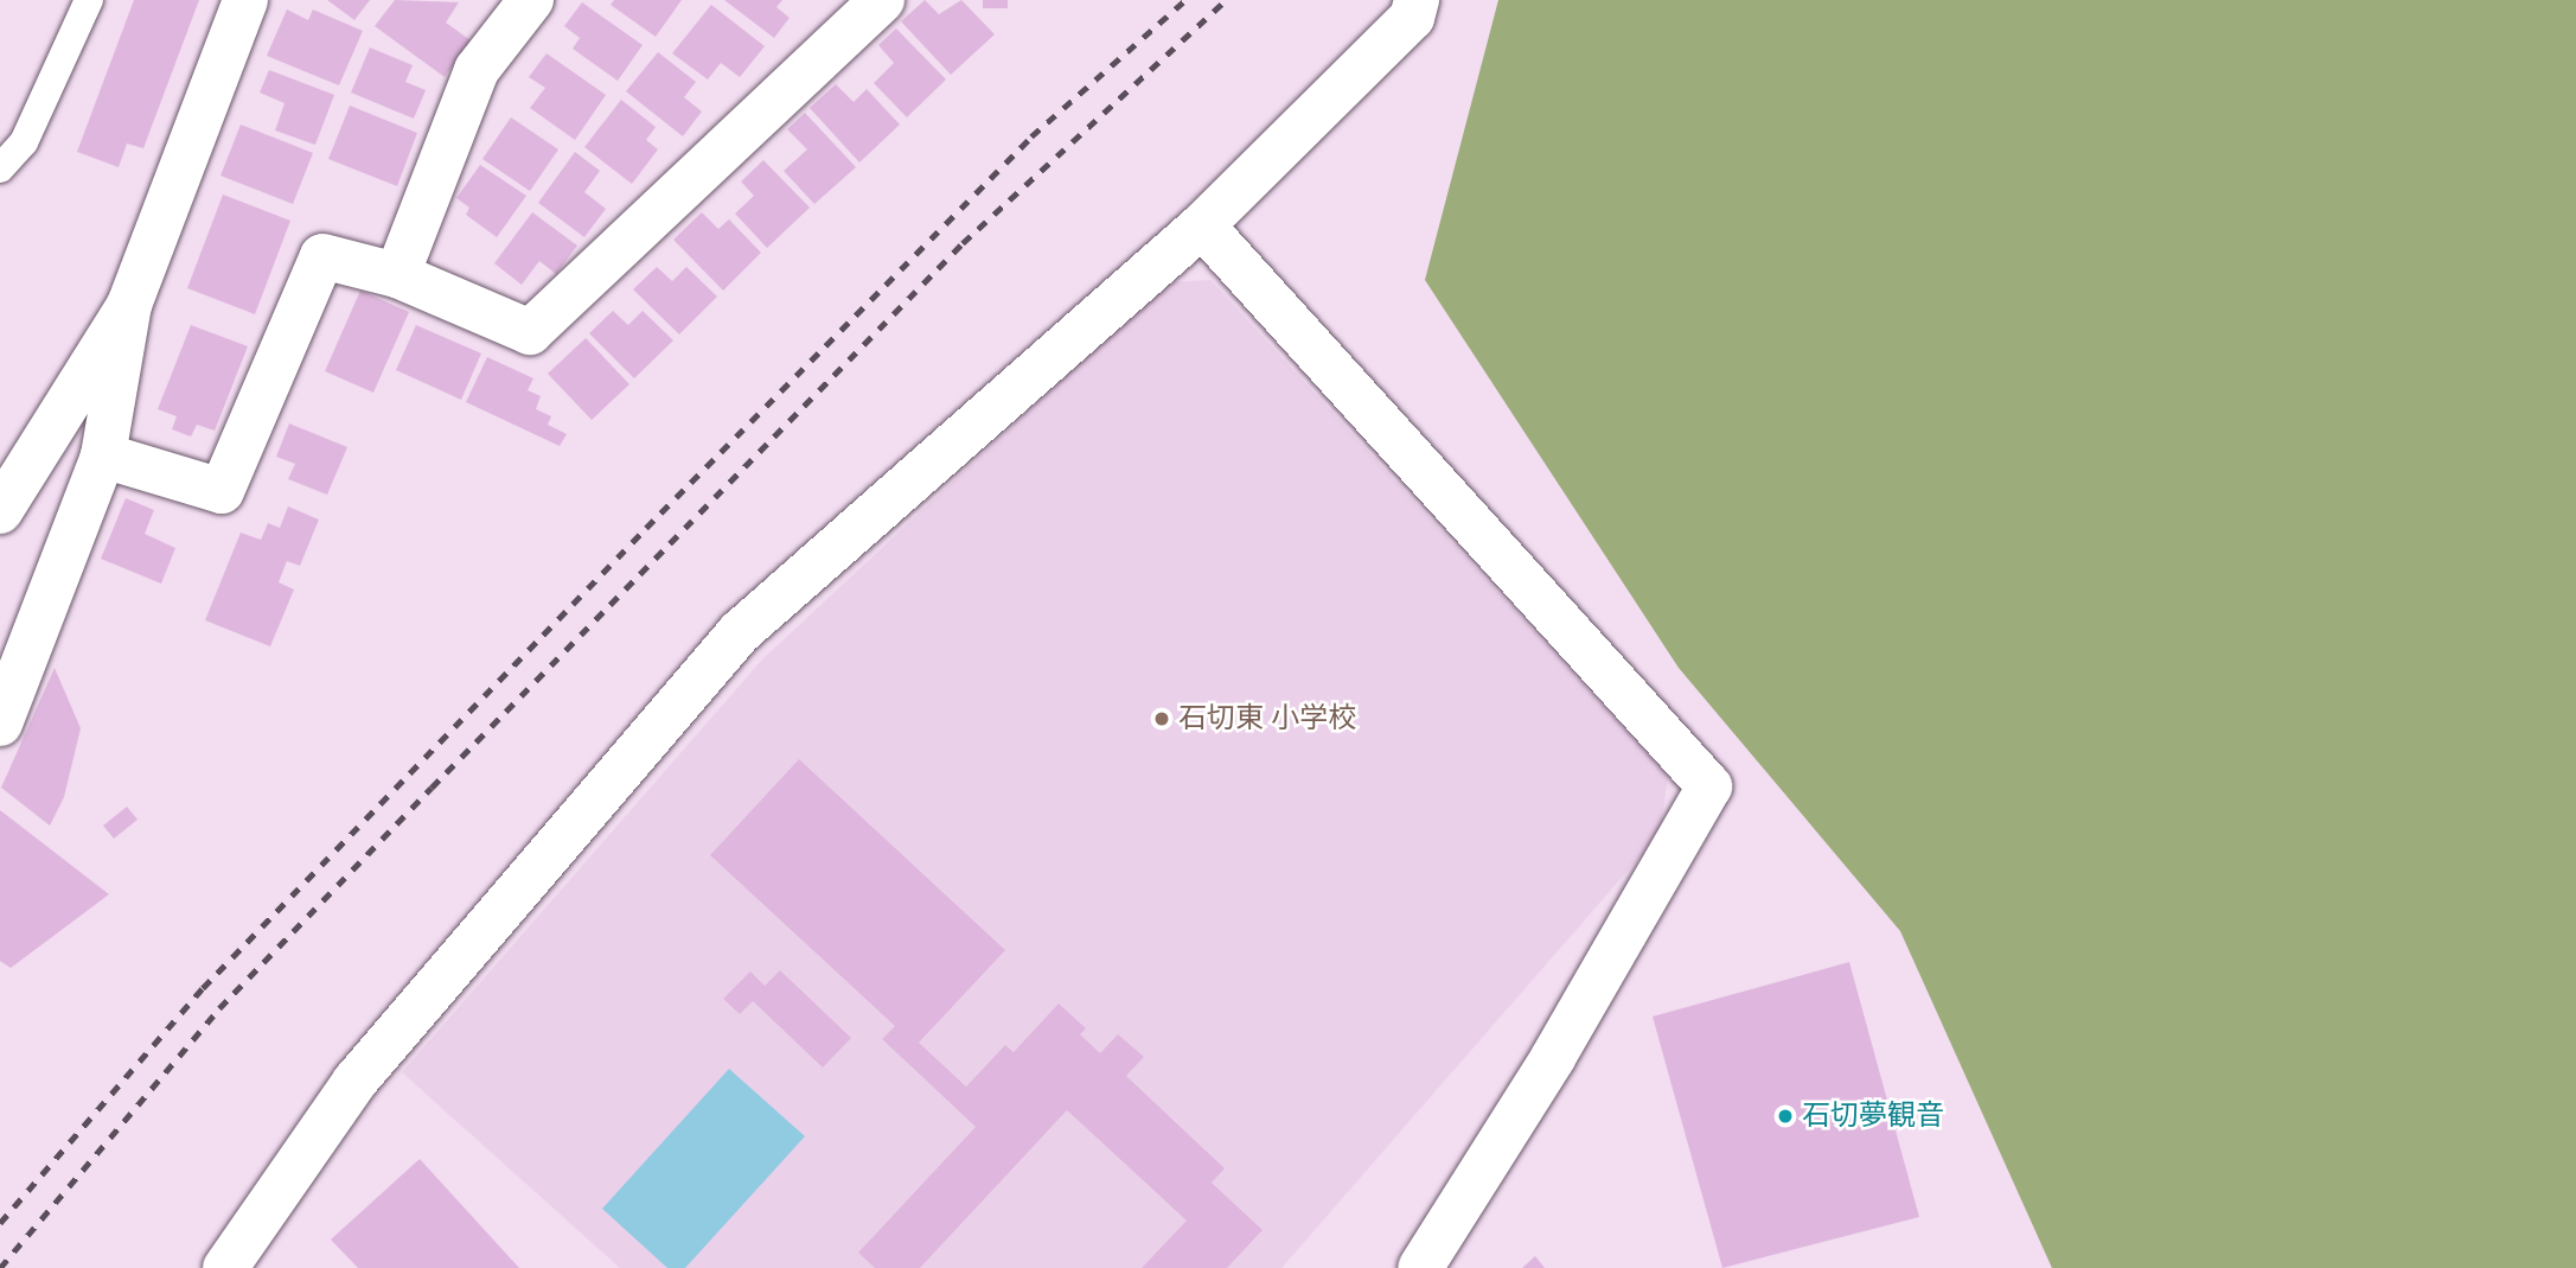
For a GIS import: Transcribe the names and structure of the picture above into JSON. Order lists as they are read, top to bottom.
{
  "places": ["石切東 小学校", "石切夢観音"]
}
